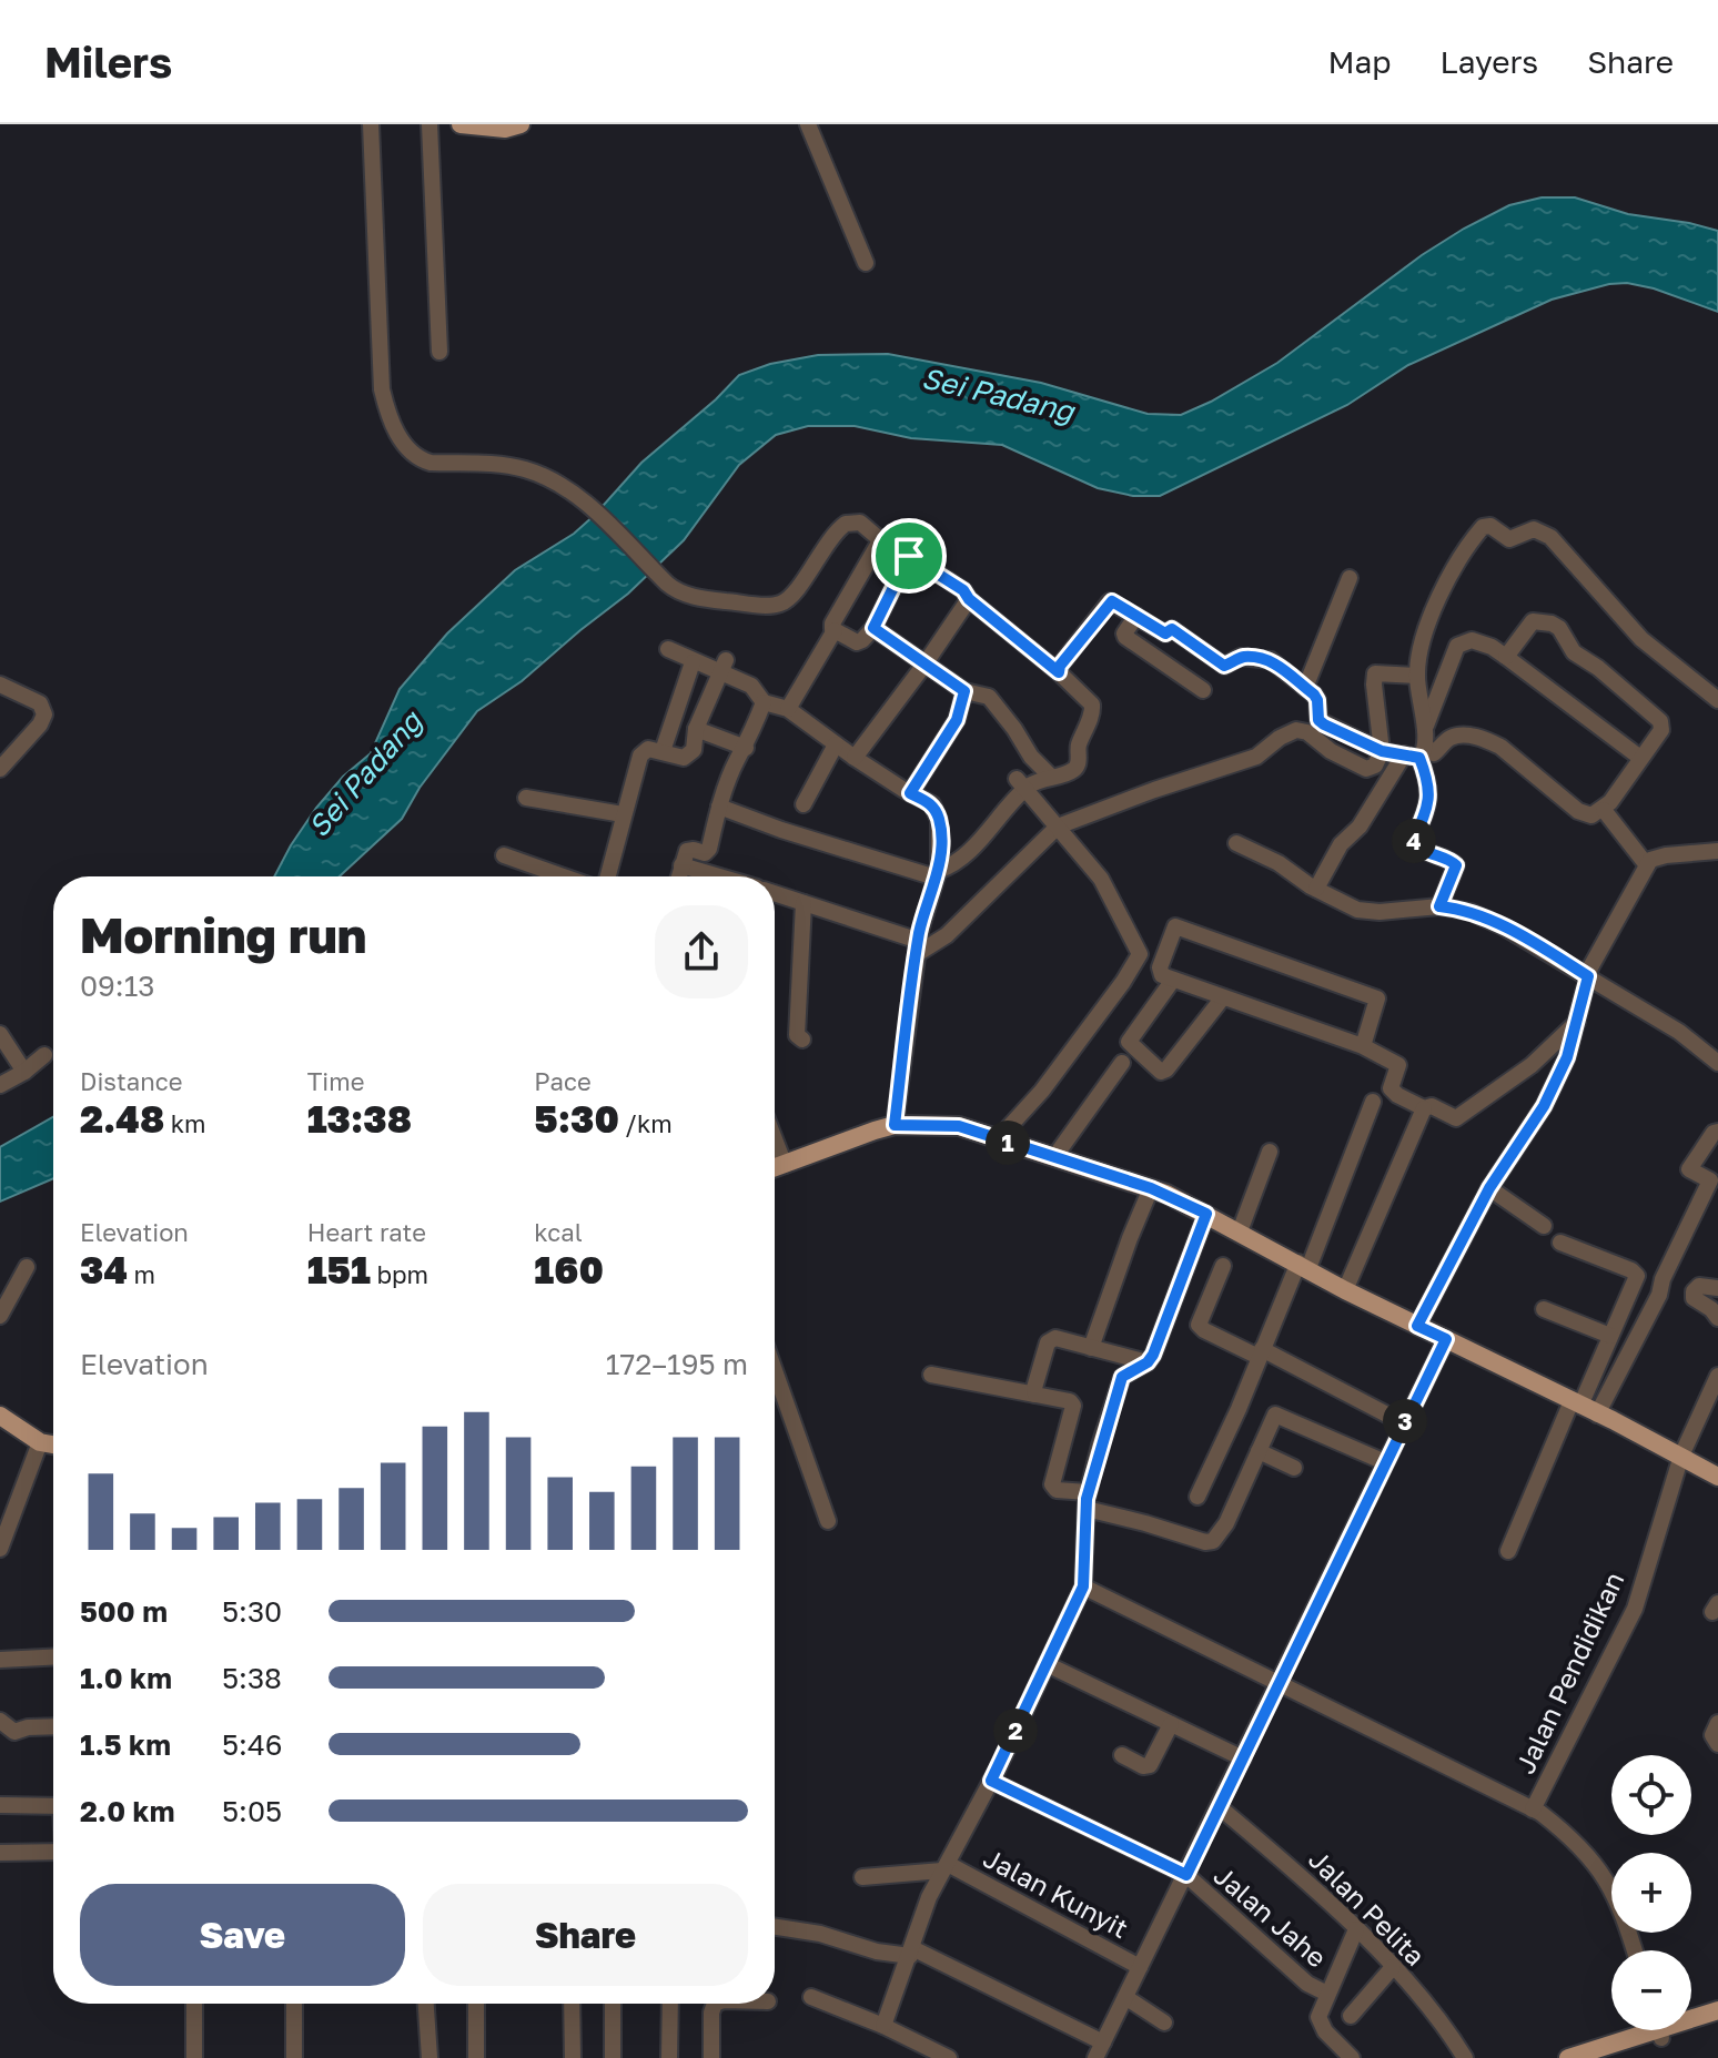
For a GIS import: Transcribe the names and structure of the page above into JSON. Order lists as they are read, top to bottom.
{
  "streets": {
    "street": [
      "Jalan Pendidikan",
      "Jalan Kunyit",
      "Jalan Pelita",
      "Jalan Jahe"
    ]
  },
  "water": ["Sei Padang"],
  "page": {
    "header": "Milers",
    "nav": ["Map", "Layers", "Share"],
    "pins": [
      "4",
      "1",
      "3",
      "2"
    ],
    "heading": ["Morning run", "09:13"],
    "stats": [
      ["Distance", "2.48 km"],
      ["Time", "13:38"],
      ["Pace", "5:30 /km"],
      ["Elevation", "34 m"],
      ["Heart rate", "151 bpm"],
      ["kcal", "160"]
    ],
    "chart": ["Elevation", "172–195 m"],
    "list": [
      {
        "name": "500 m",
        "note": "5:30"
      },
      {
        "name": "1.0 km",
        "note": "5:38"
      },
      {
        "name": "1.5 km",
        "note": "5:46"
      },
      {
        "name": "2.0 km",
        "note": "5:05"
      }
    ],
    "map_buttons": ["+", "−"],
    "buttons": ["Save", "Share"]
  }
}
